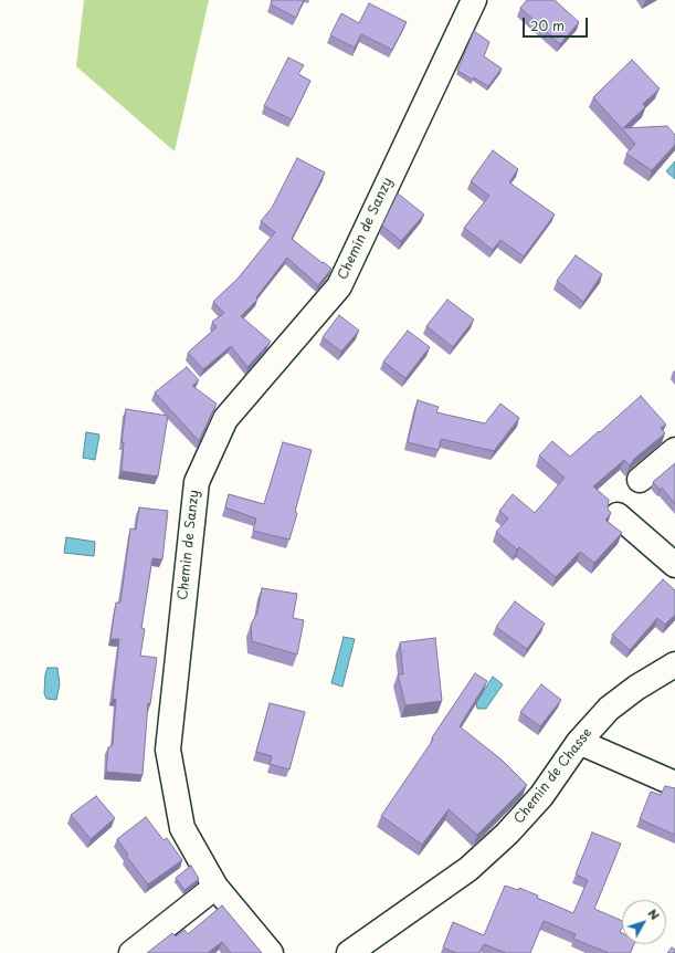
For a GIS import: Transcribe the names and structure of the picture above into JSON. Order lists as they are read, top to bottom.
{
  "streets": {
    "street": ["Chemin de Sanzy", "Chemin de Chasse"]
  },
  "scale_bar": "20 m",
  "north": "top right"
}
